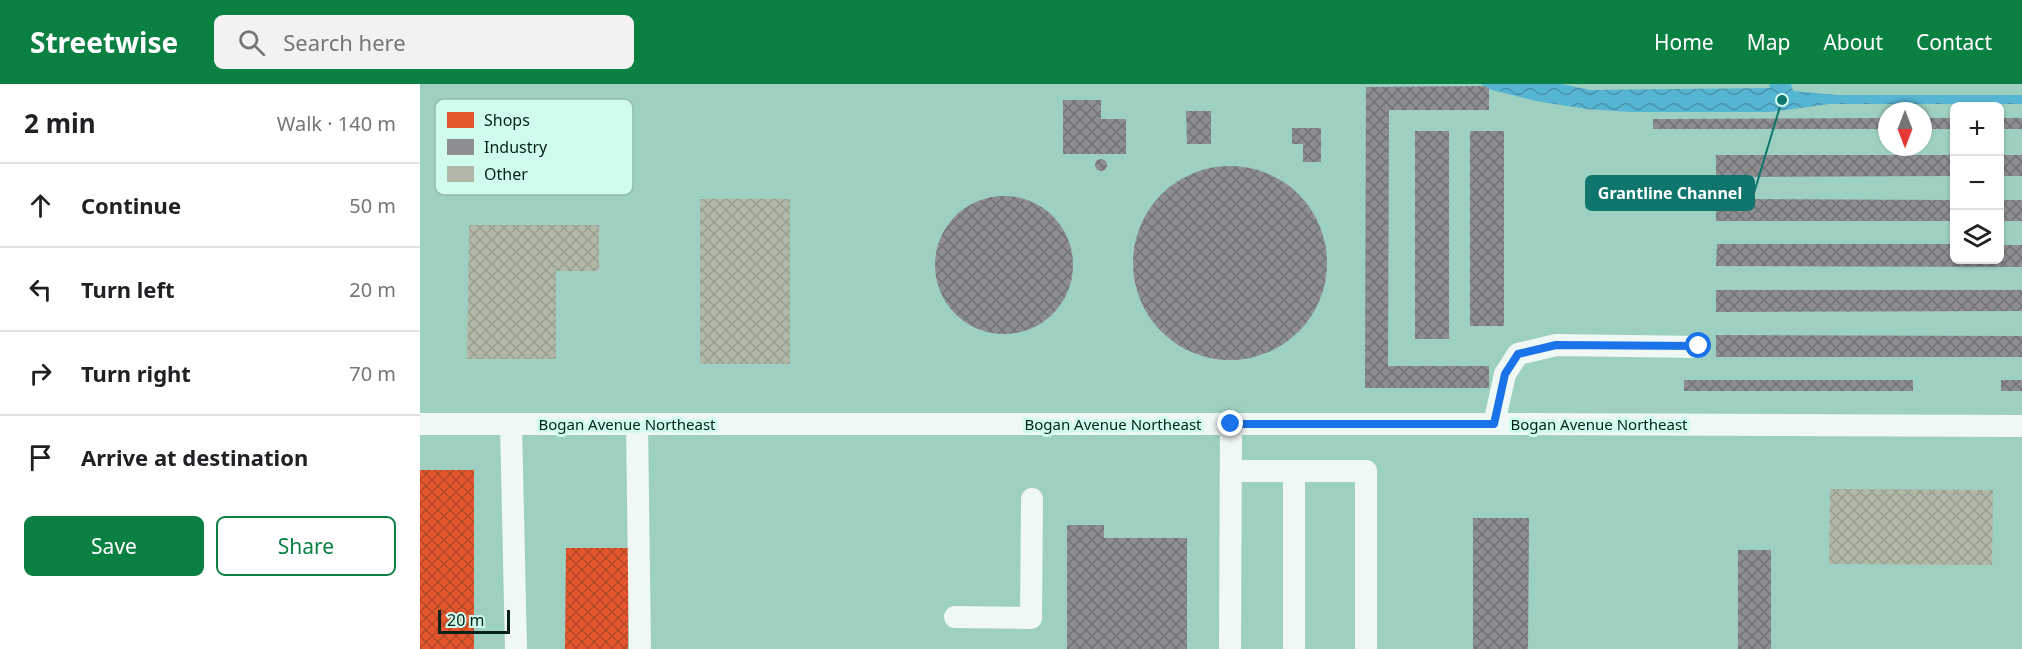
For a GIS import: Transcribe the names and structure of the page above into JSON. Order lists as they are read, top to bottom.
{
  "streets": {
    "street": ["Bogan Avenue Northeast"]
  },
  "places": ["Grantline Channel"],
  "legend": ["Shops", "Industry", "Other"],
  "scale_bar": "20 m",
  "north": "bottom",
  "page": {
    "header": "Streetwise",
    "search": "Search here",
    "nav": [
      "Home",
      "Map",
      "About",
      "Contact"
    ],
    "heading": ["2 min", "Walk · 140 m"],
    "map_buttons": ["+", "−"],
    "list": [
      ["Continue", "50 m"],
      ["Turn left", "20 m"],
      ["Turn right", "70 m"],
      "Arrive at destination"
    ],
    "buttons": ["Save", "Share"],
    "scale": "20 m"
  }
}
